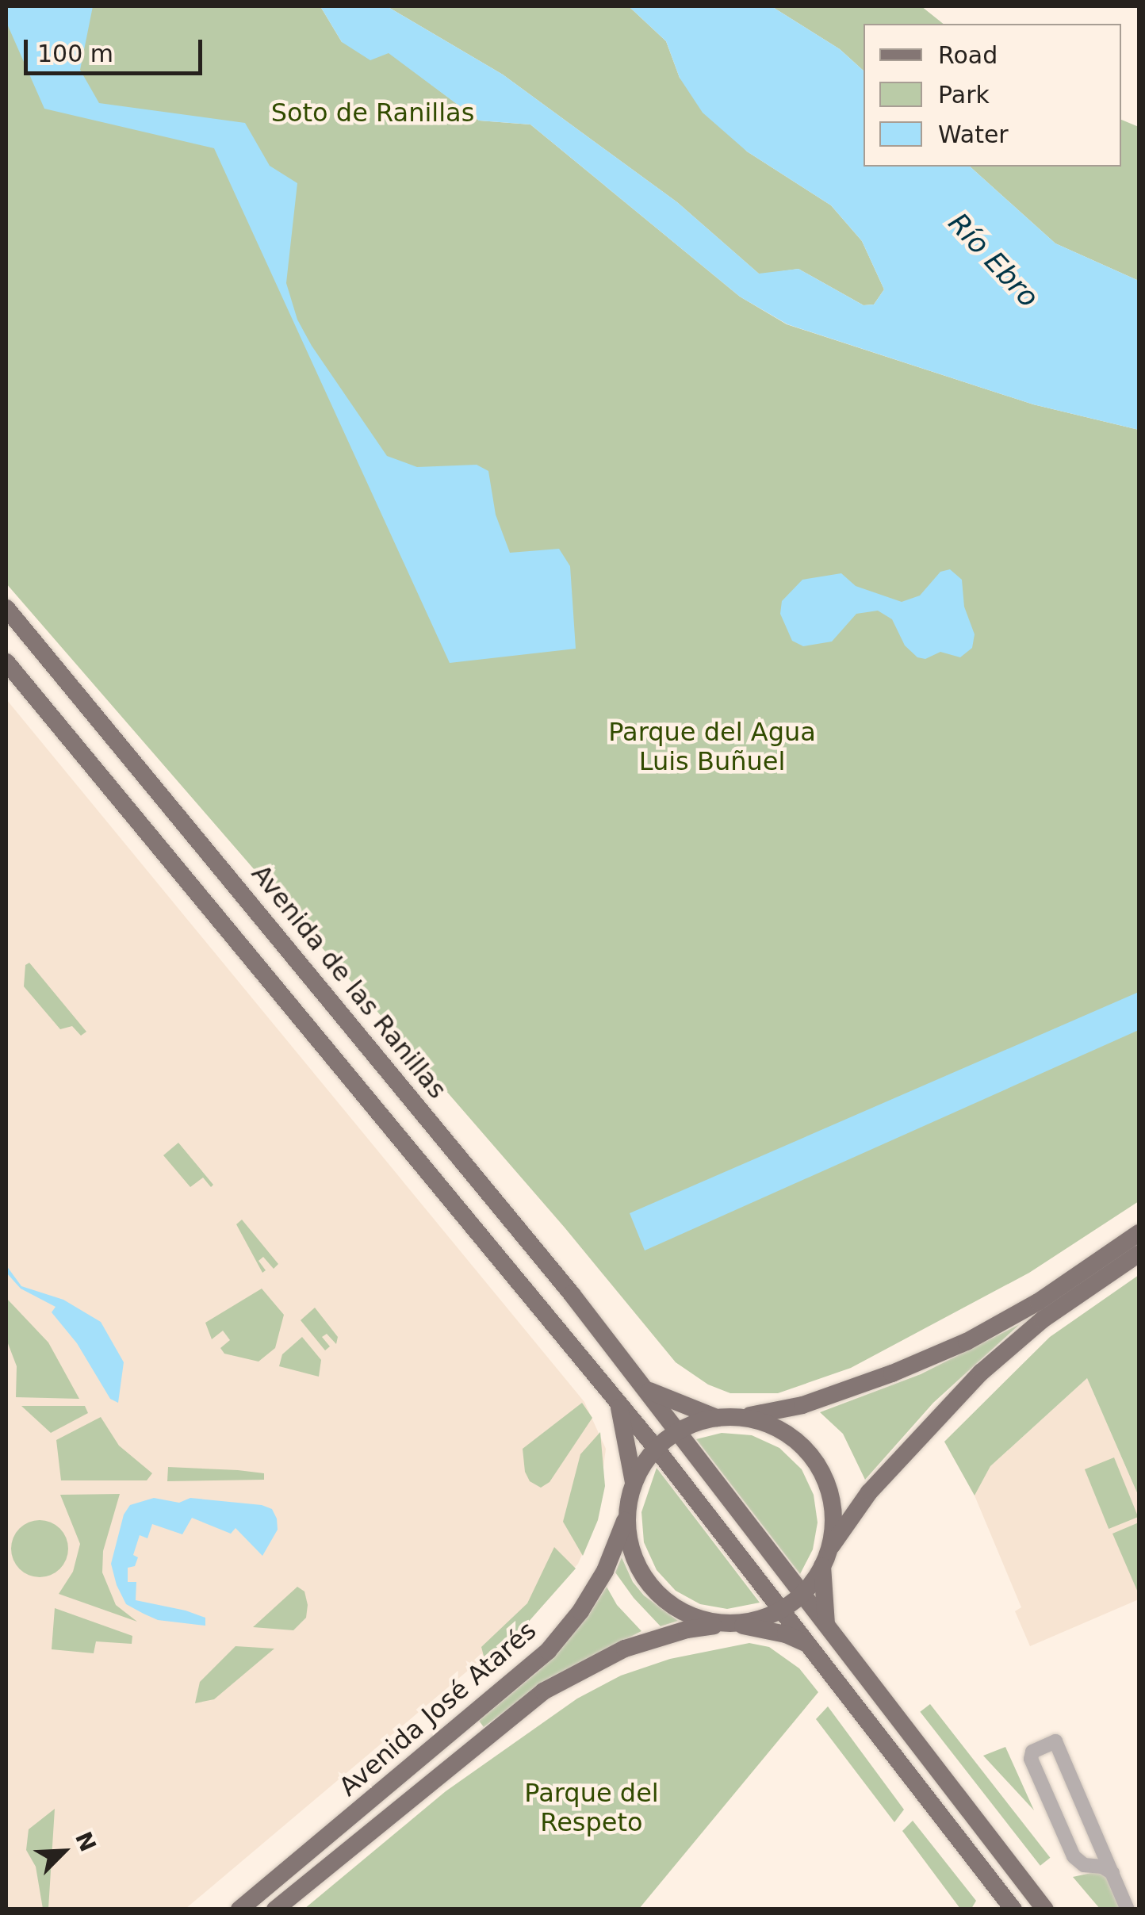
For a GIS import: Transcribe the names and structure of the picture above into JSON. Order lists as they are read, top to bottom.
{
  "streets": {
    "main road": ["Avenida de las Ranillas", "Avenida José Atarés"]
  },
  "water": ["Río Ebro"],
  "parks": ["Soto de Ranillas", "Parque del Agua Luis Buñuel", "Parque del Respeto"],
  "legend": ["Road", "Park", "Water"],
  "scale_bar": "100 m",
  "north": "top right"
}
